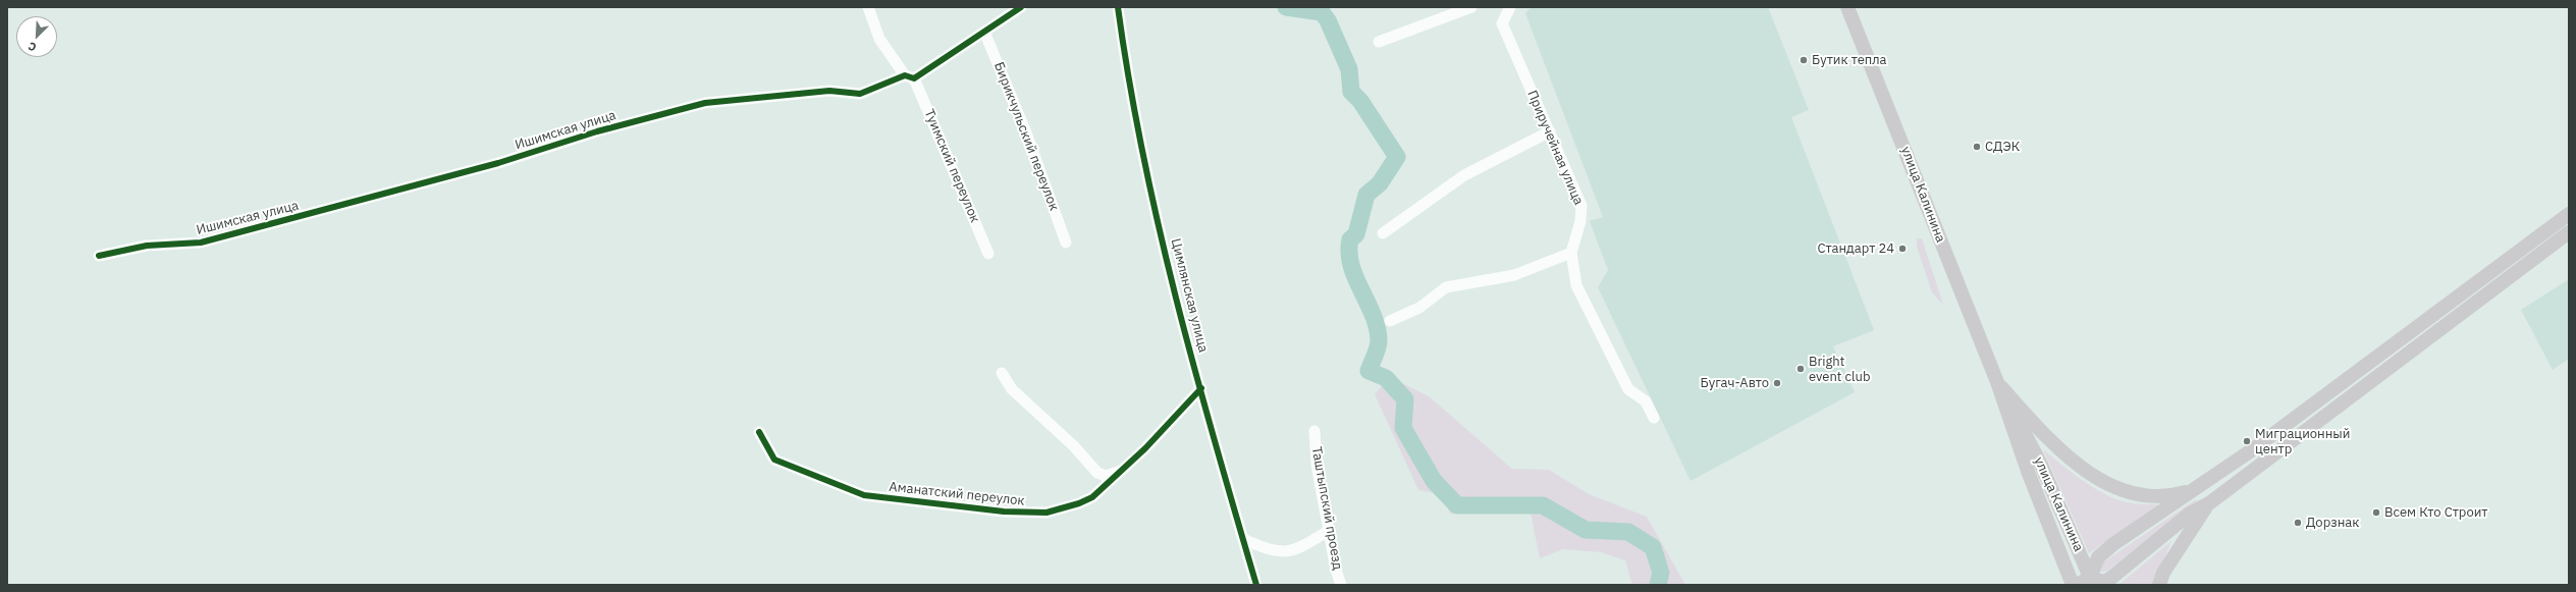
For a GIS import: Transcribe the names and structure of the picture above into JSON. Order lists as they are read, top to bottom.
{
  "streets": {
    "main road": ["улица Калинина"],
    "street": [
      "Ишимская улица",
      "Бирикчульский переулок",
      "Приручейная улица",
      "Туимский переулок",
      "Цимлянская улица",
      "Аманатский переулок",
      "Таштыпский проезд"
    ]
  },
  "crossings": [
    ["Ишимская улица", "Бирикчульский переулок"],
    ["Ишимская улица", "Туимский переулок"],
    ["Цимлянская улица", "Аманатский переулок"]
  ],
  "places": [
    "Бутик тепла",
    "СДЭК",
    "Стандарт 24",
    "Bright event club",
    "Бугач-Авто",
    "Миграционный центр",
    "Всем Кто Строит",
    "Дорзнак"
  ],
  "north": "bottom left"
}
